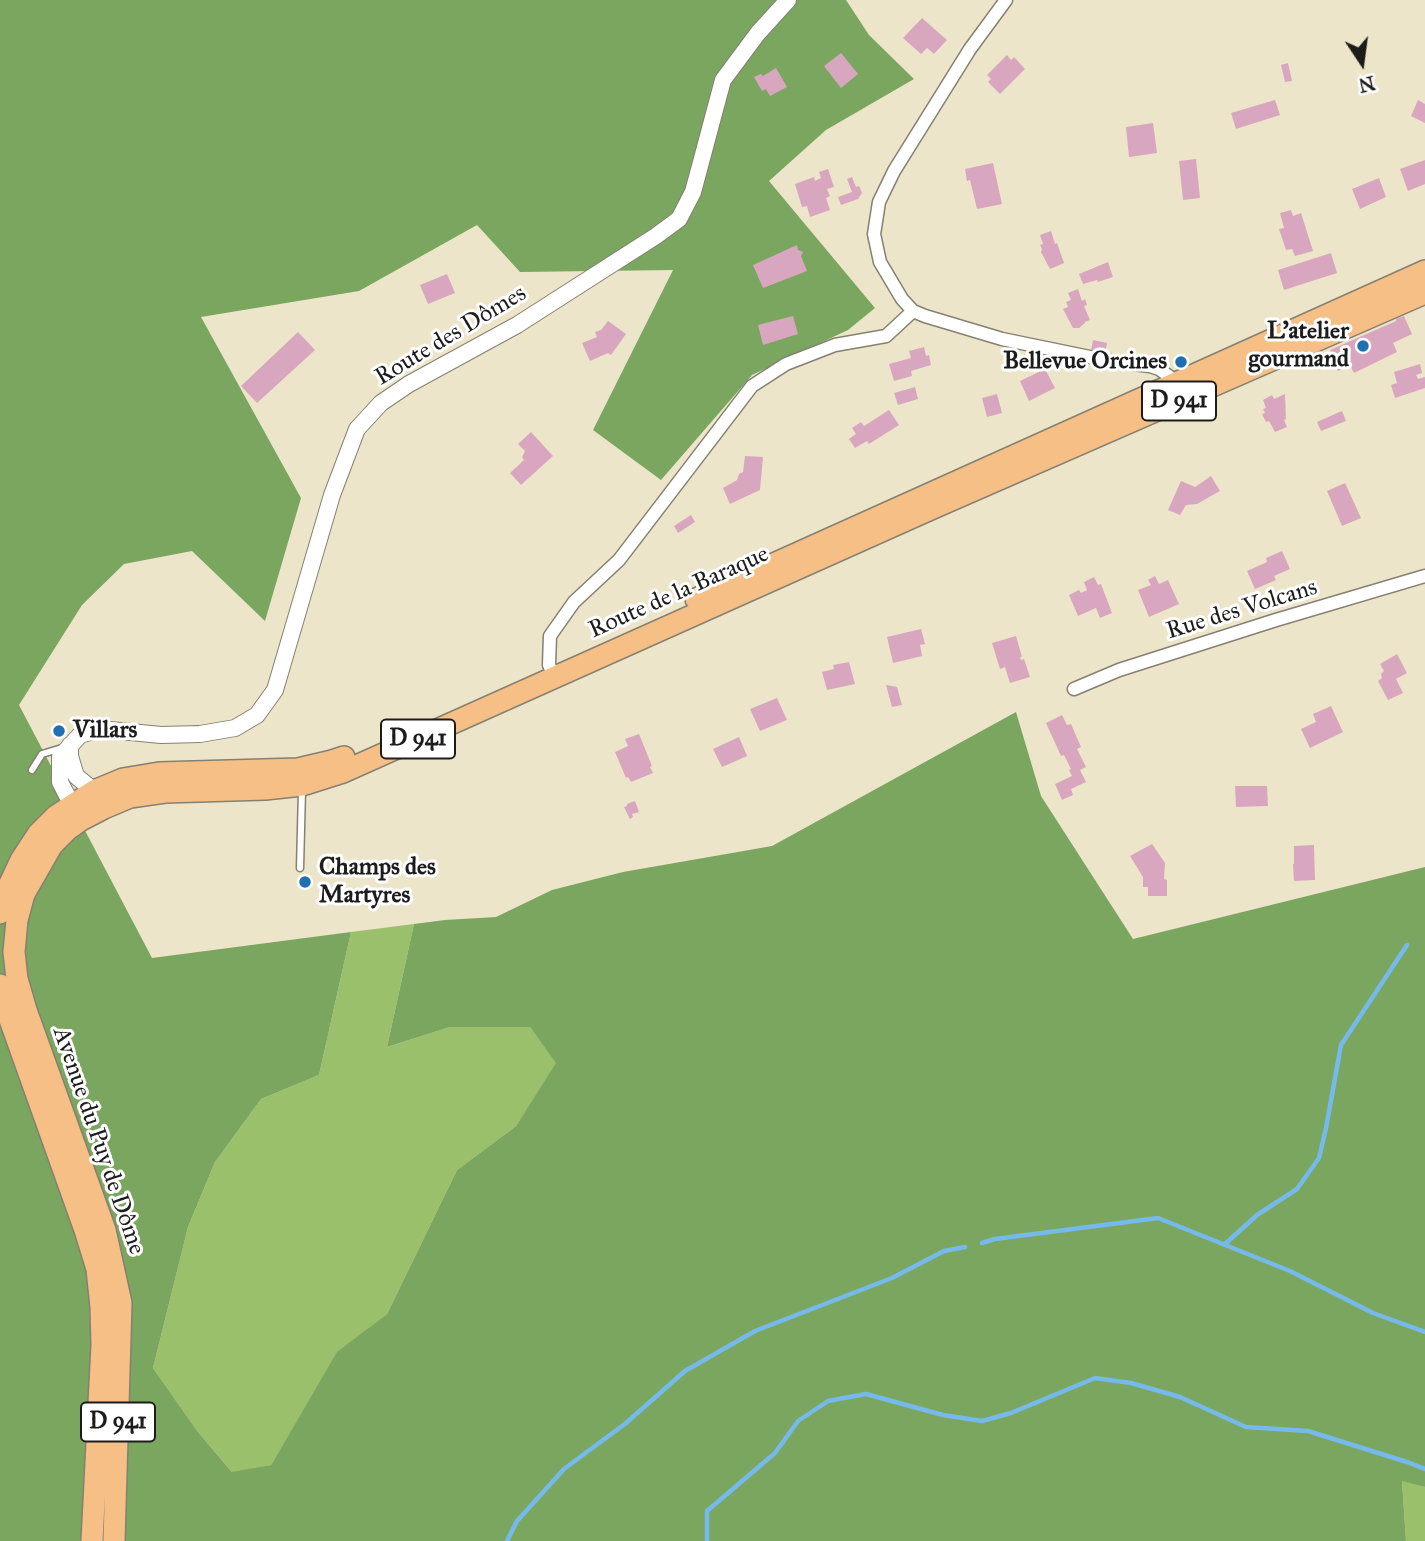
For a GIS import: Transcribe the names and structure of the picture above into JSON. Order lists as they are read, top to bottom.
{
  "streets": {
    "main road": ["D 941", "Route de la Baraque", "Avenue du Puy de Dôme"],
    "street": ["Route des Dômes", "Rue des Volcans"]
  },
  "crossings": [
    ["D 941", "Route de la Baraque"],
    ["D 941", "Avenue du Puy de Dôme"],
    ["Route de la Baraque", "Avenue du Puy de Dôme"]
  ],
  "places": [
    "L'atelier gourmand",
    "Bellevue Orcines",
    "Villars",
    "Champs des Martyres"
  ],
  "north": "bottom"
}
